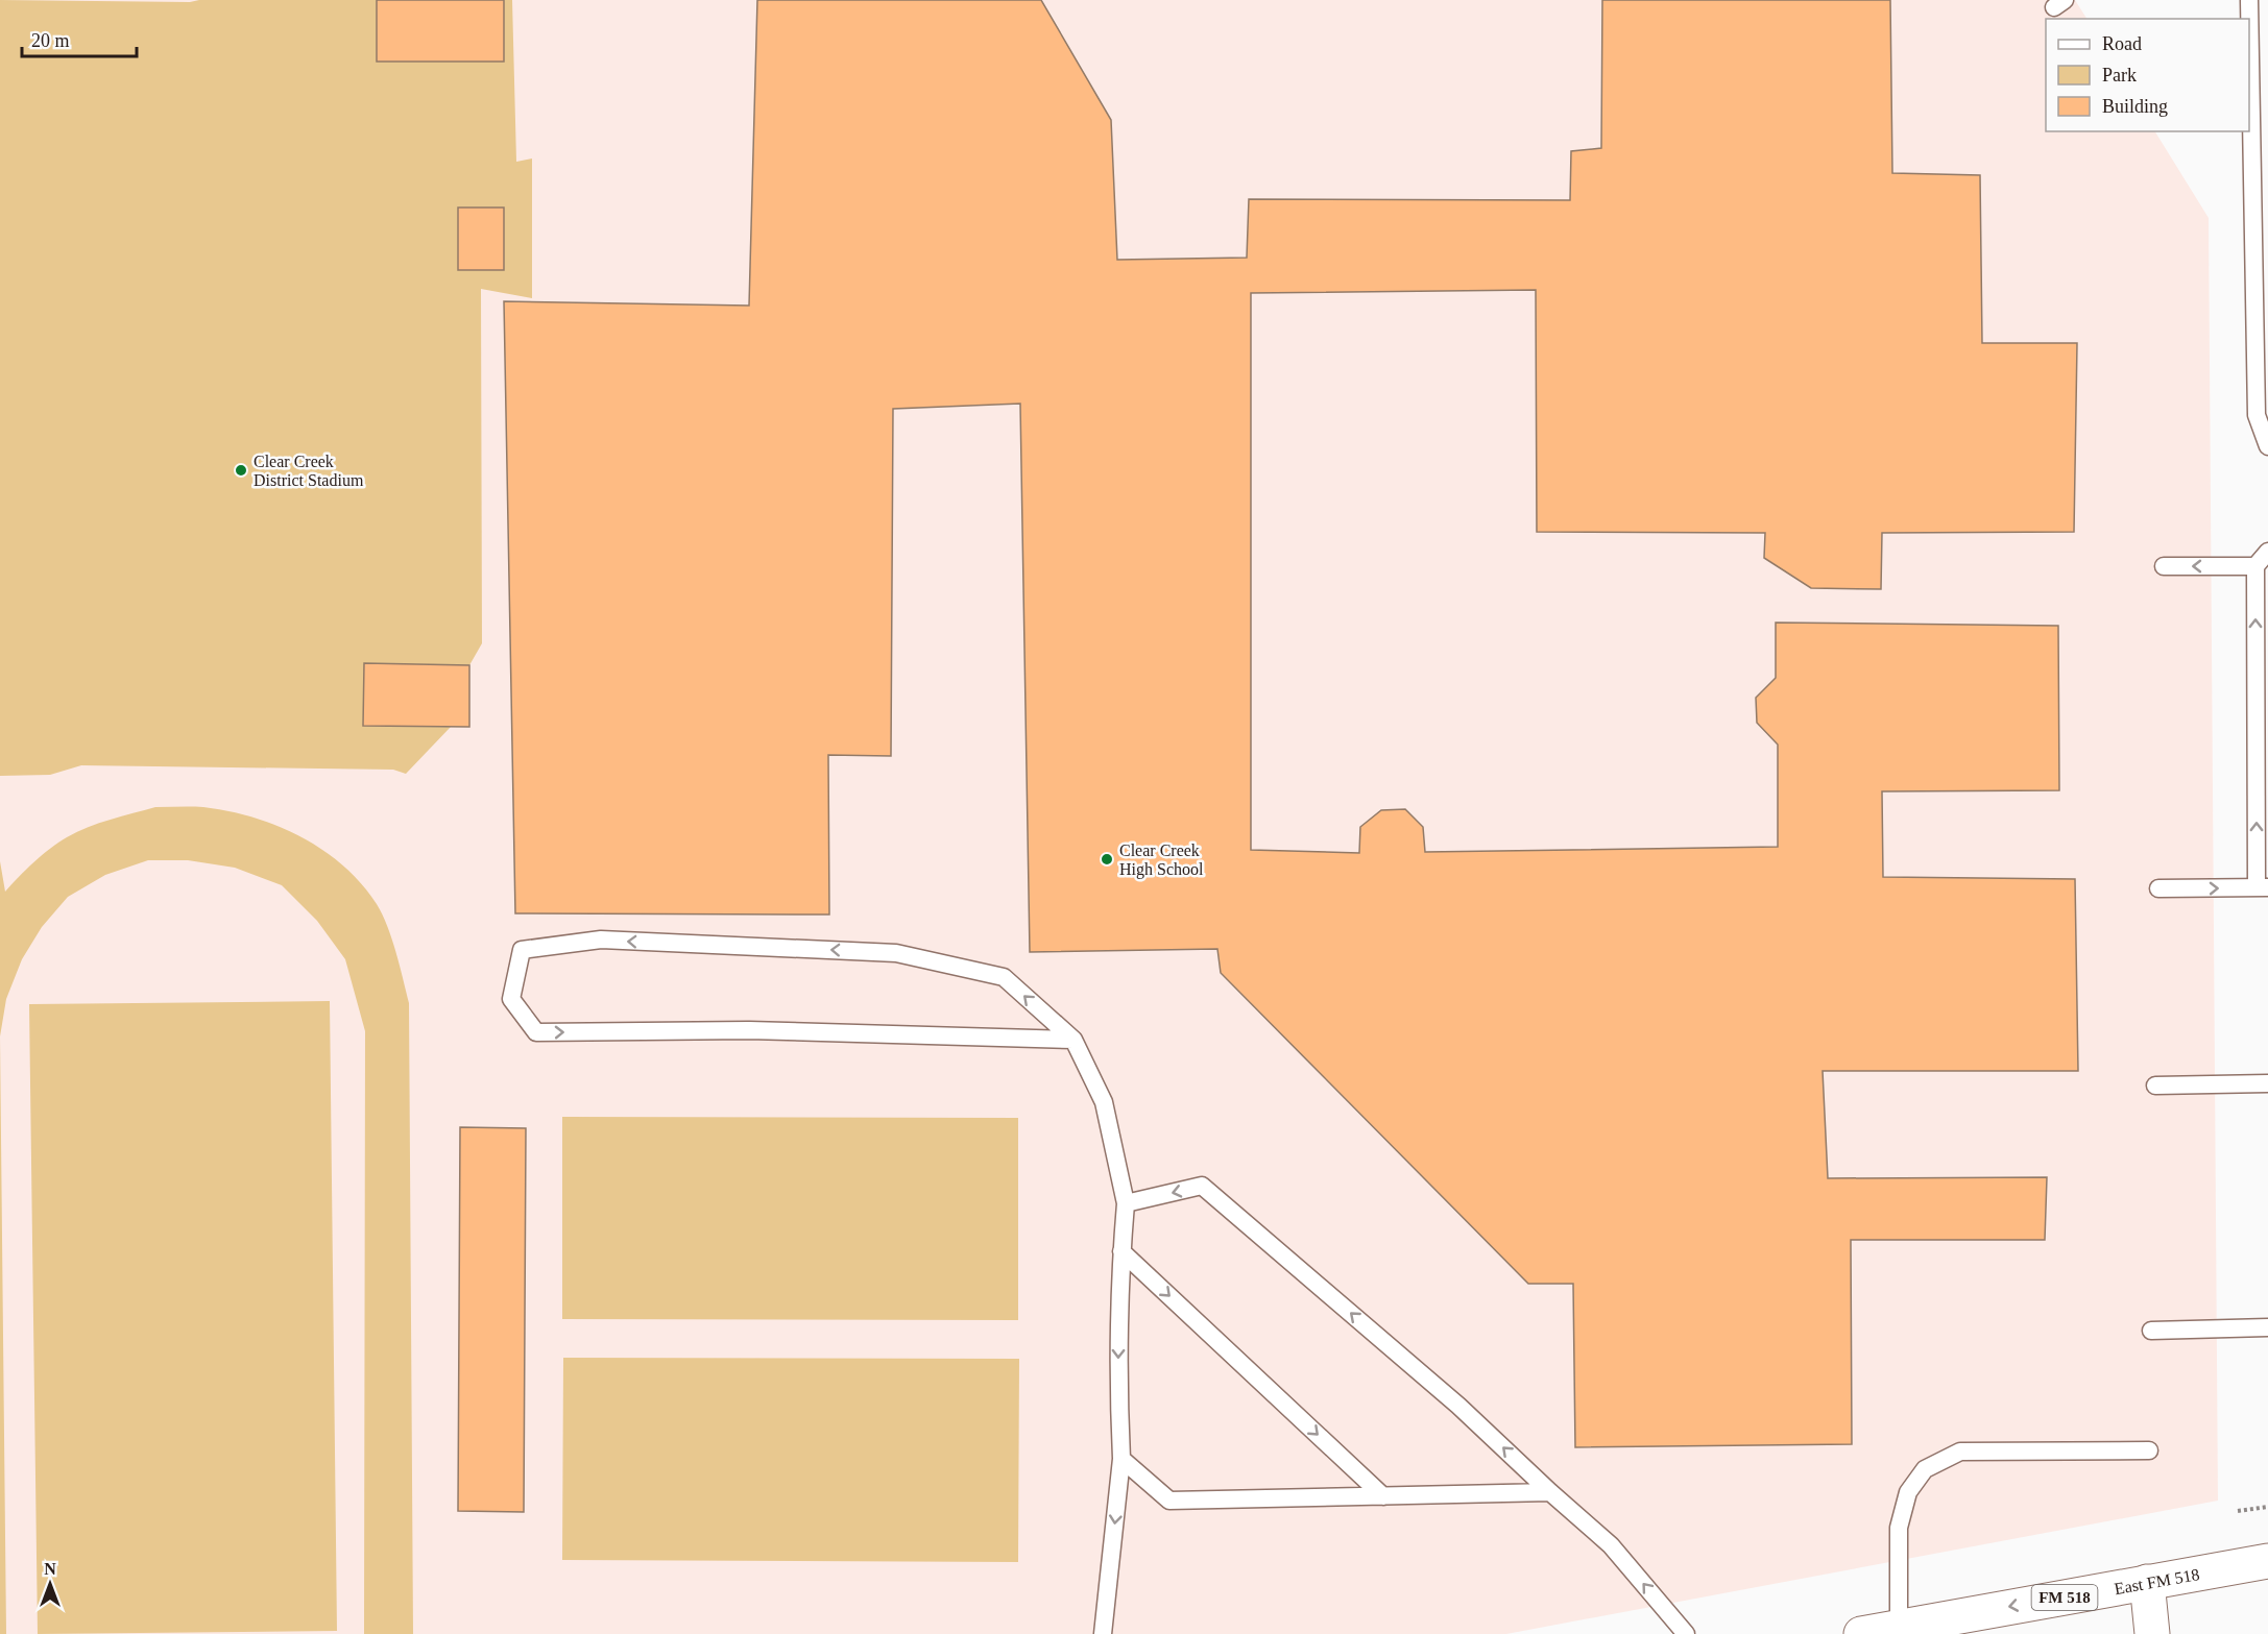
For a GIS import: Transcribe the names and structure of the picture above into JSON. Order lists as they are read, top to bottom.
{
  "streets": {
    "main road": ["East FM 518", "FM 518"]
  },
  "one_way": ["East FM 518"],
  "places": ["Clear Creek District Stadium", "Clear Creek High School"],
  "legend": ["Road", "Park", "Building"],
  "scale_bar": "20 m",
  "north": "top"
}
